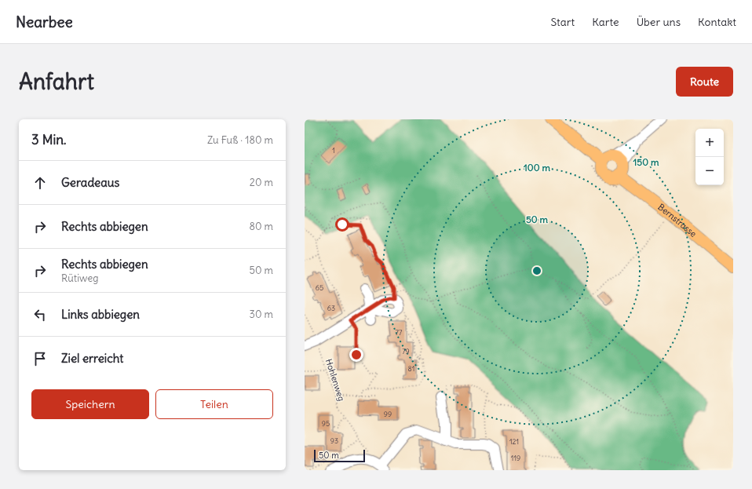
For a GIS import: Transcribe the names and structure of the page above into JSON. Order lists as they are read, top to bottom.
{
  "streets": {
    "main road": ["Bernstrasse"],
    "path": ["Hohlenweg"]
  },
  "house_numbers": [
    "1",
    "65",
    "63",
    "77",
    "79",
    "81",
    "99",
    "95",
    "93",
    "121",
    "119"
  ],
  "scale_bar": "50 m",
  "page": {
    "header": "Nearbee",
    "nav": [
      "Start",
      "Karte",
      "Über uns",
      "Kontakt"
    ],
    "buttons": [
      "Route",
      ["Speichern", "Teilen"]
    ],
    "title": "Anfahrt",
    "heading": ["3 Min.", "Zu Fuß · 180 m"],
    "map_buttons": ["+", "−"],
    "list": [
      ["Geradeaus", "20 m"],
      ["Rechts abbiegen", "80 m"],
      ["Rechts abbiegen", "Rütiweg", "50 m"],
      ["Links abbiegen", "30 m"],
      "Ziel erreicht"
    ],
    "scale": "50 m"
  },
  "rings": ["150 m", "100 m", "50 m"]
}
